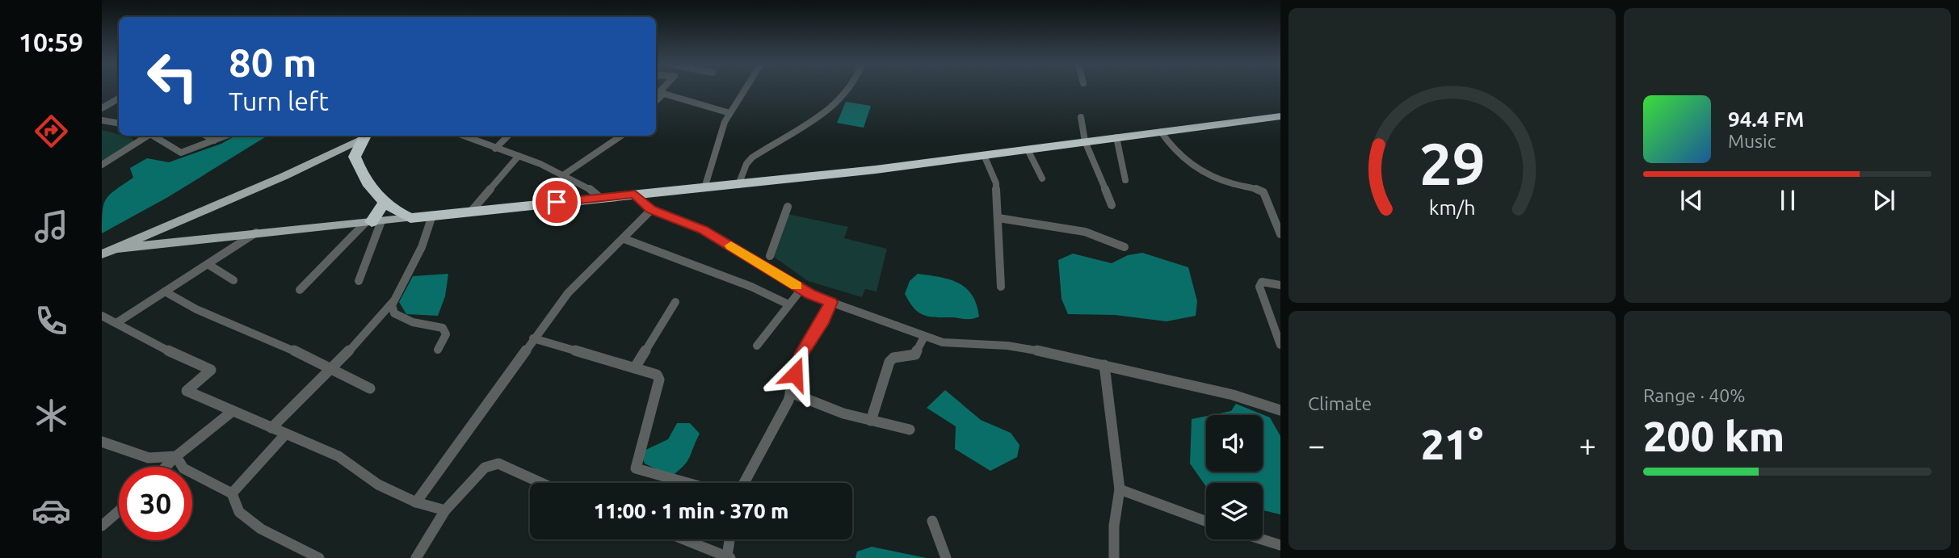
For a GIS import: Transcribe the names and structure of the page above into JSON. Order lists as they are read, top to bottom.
{
  "page": {
    "tabs": "10:59",
    "turn": ["80 m", "Turn left"],
    "song": ["94.4 FM", "Music"],
    "tile": [
      "Climate",
      ["Range · 40%", "200 km"]
    ],
    "heat": ["−", "21°", "+"],
    "limit": "30",
    "trip": "11:00 · 1 min · 370 m",
    "gauge": ["29", "km/h"]
  }
}
